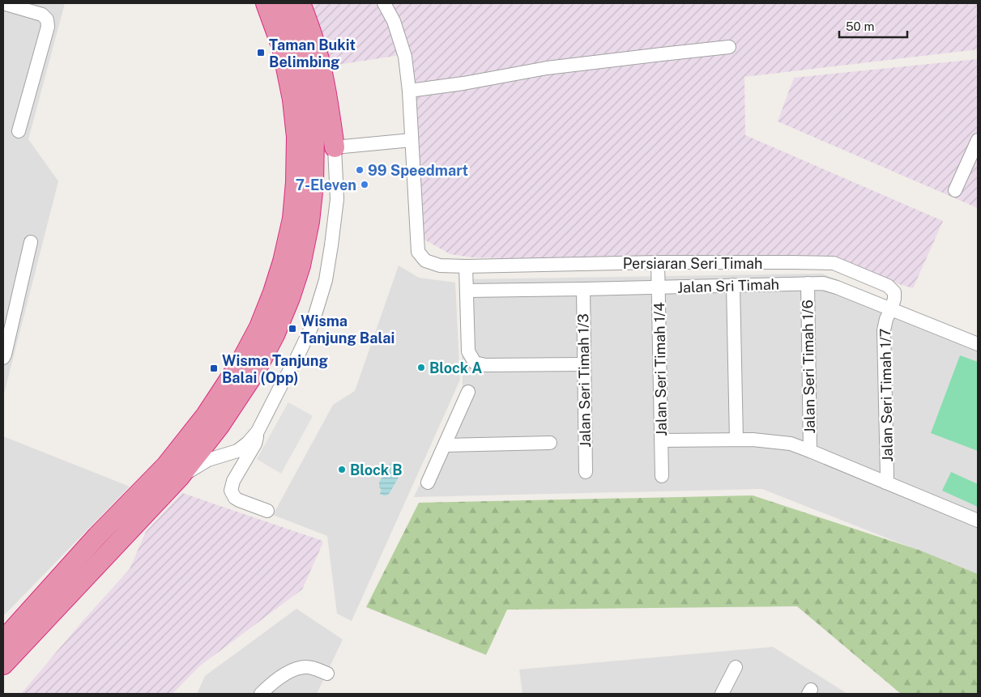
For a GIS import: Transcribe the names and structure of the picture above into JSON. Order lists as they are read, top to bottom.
{
  "streets": {
    "street": [
      "Persiaran Seri Timah",
      "Jalan Sri Timah",
      "Jalan Seri Timah 1/6",
      "Jalan Seri Timah 1/4",
      "Jalan Seri Timah 1/3",
      "Jalan Seri Timah 1/7"
    ]
  },
  "crossings": [
    ["Persiaran Seri Timah", "Jalan Sri Timah"],
    ["Persiaran Seri Timah", "Jalan Seri Timah 1/4"],
    ["Persiaran Seri Timah", "Jalan Seri Timah 1/7"],
    ["Jalan Sri Timah", "Jalan Seri Timah 1/6"],
    ["Jalan Sri Timah", "Jalan Seri Timah 1/4"],
    ["Jalan Sri Timah", "Jalan Seri Timah 1/3"],
    ["Jalan Sri Timah", "Jalan Seri Timah 1/7"]
  ],
  "places": {
    "transit": ["Taman Bukit Belimbing", "Wisma Tanjung Balai", "Wisma Tanjung Balai (Opp)"],
    "other": [
      "99 Speedmart",
      "7-Eleven",
      "Block A",
      "Block B"
    ]
  },
  "scale_bar": "50 m"
}
